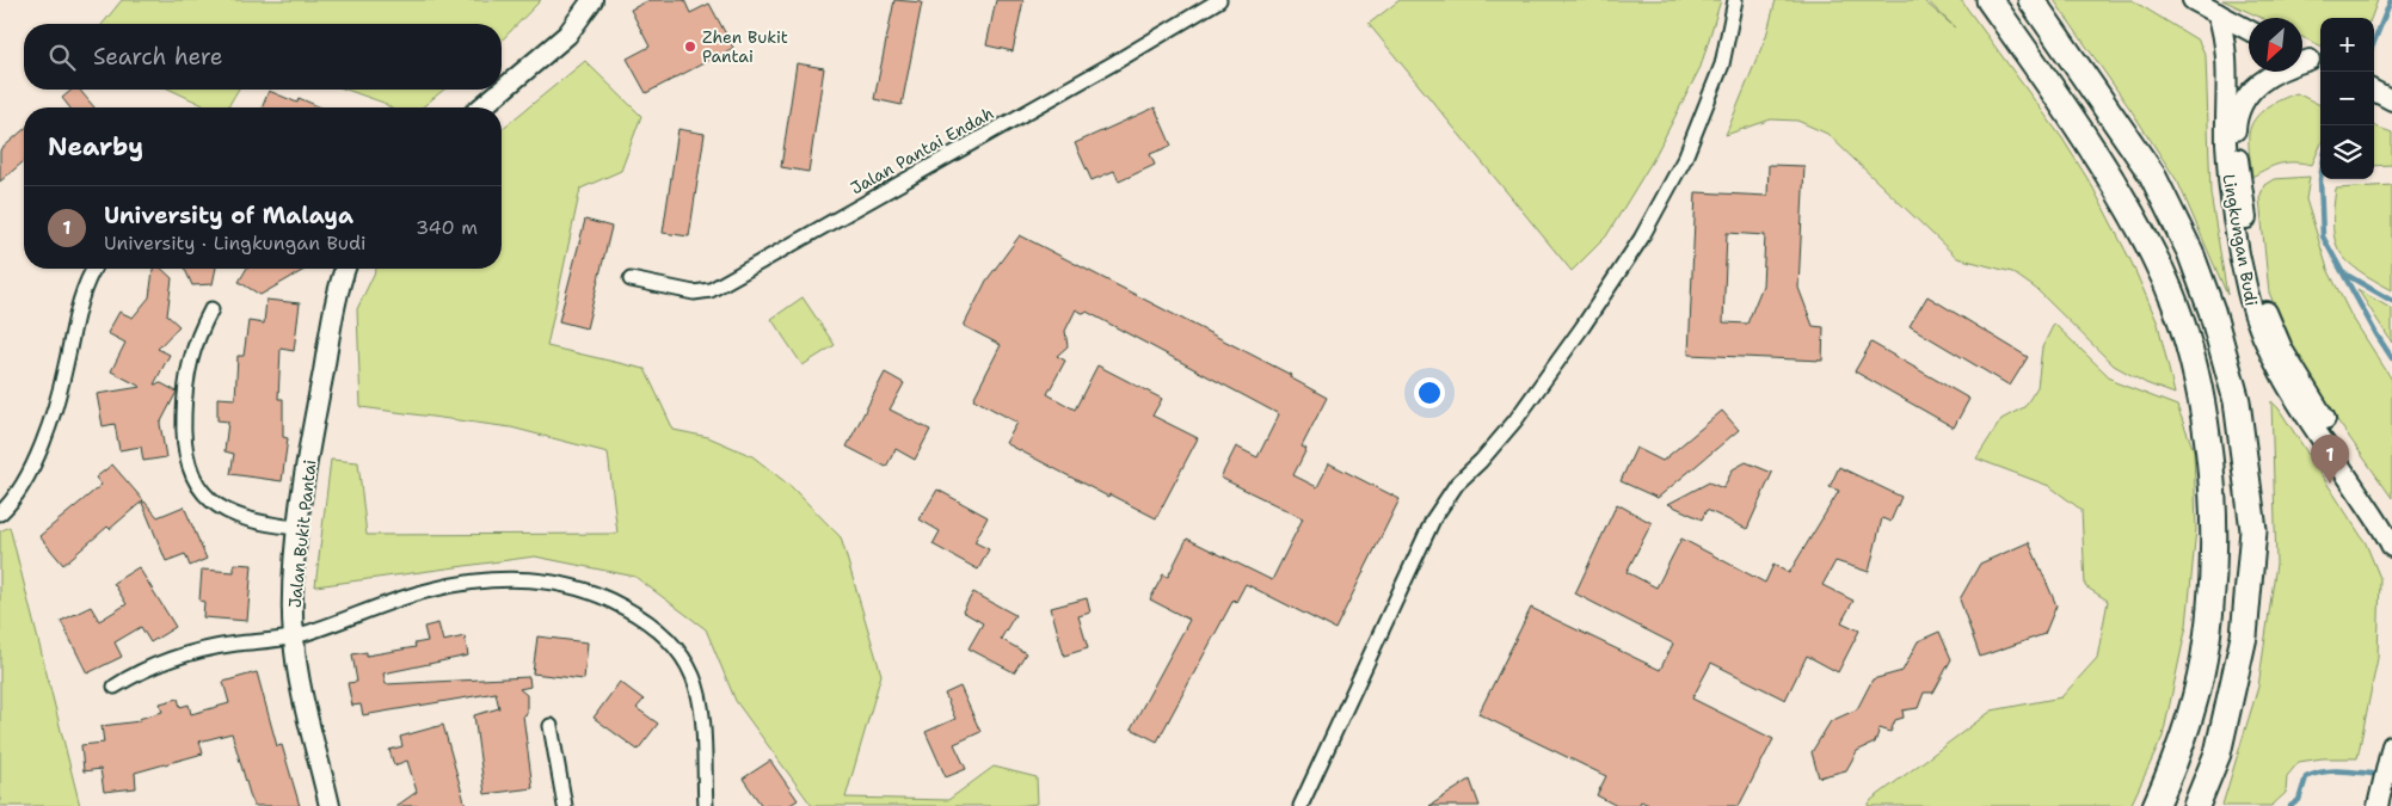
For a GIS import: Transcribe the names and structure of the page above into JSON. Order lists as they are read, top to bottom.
{
  "streets": {
    "street": ["Jalan Pantai Endah", "Lingkungan Budi", "Jalan Bukit Pantai"]
  },
  "places": ["Zhen Bukit Pantai"],
  "north": "bottom left",
  "page": {
    "map_buttons": ["+", "−"],
    "search": "Search here",
    "heading": "Nearby",
    "list": [
      {
        "mark": "1",
        "name": "University of Malaya",
        "note": "University · Lingkungan Budi",
        "value": "340 m"
      }
    ],
    "pins": "1"
  }
}
